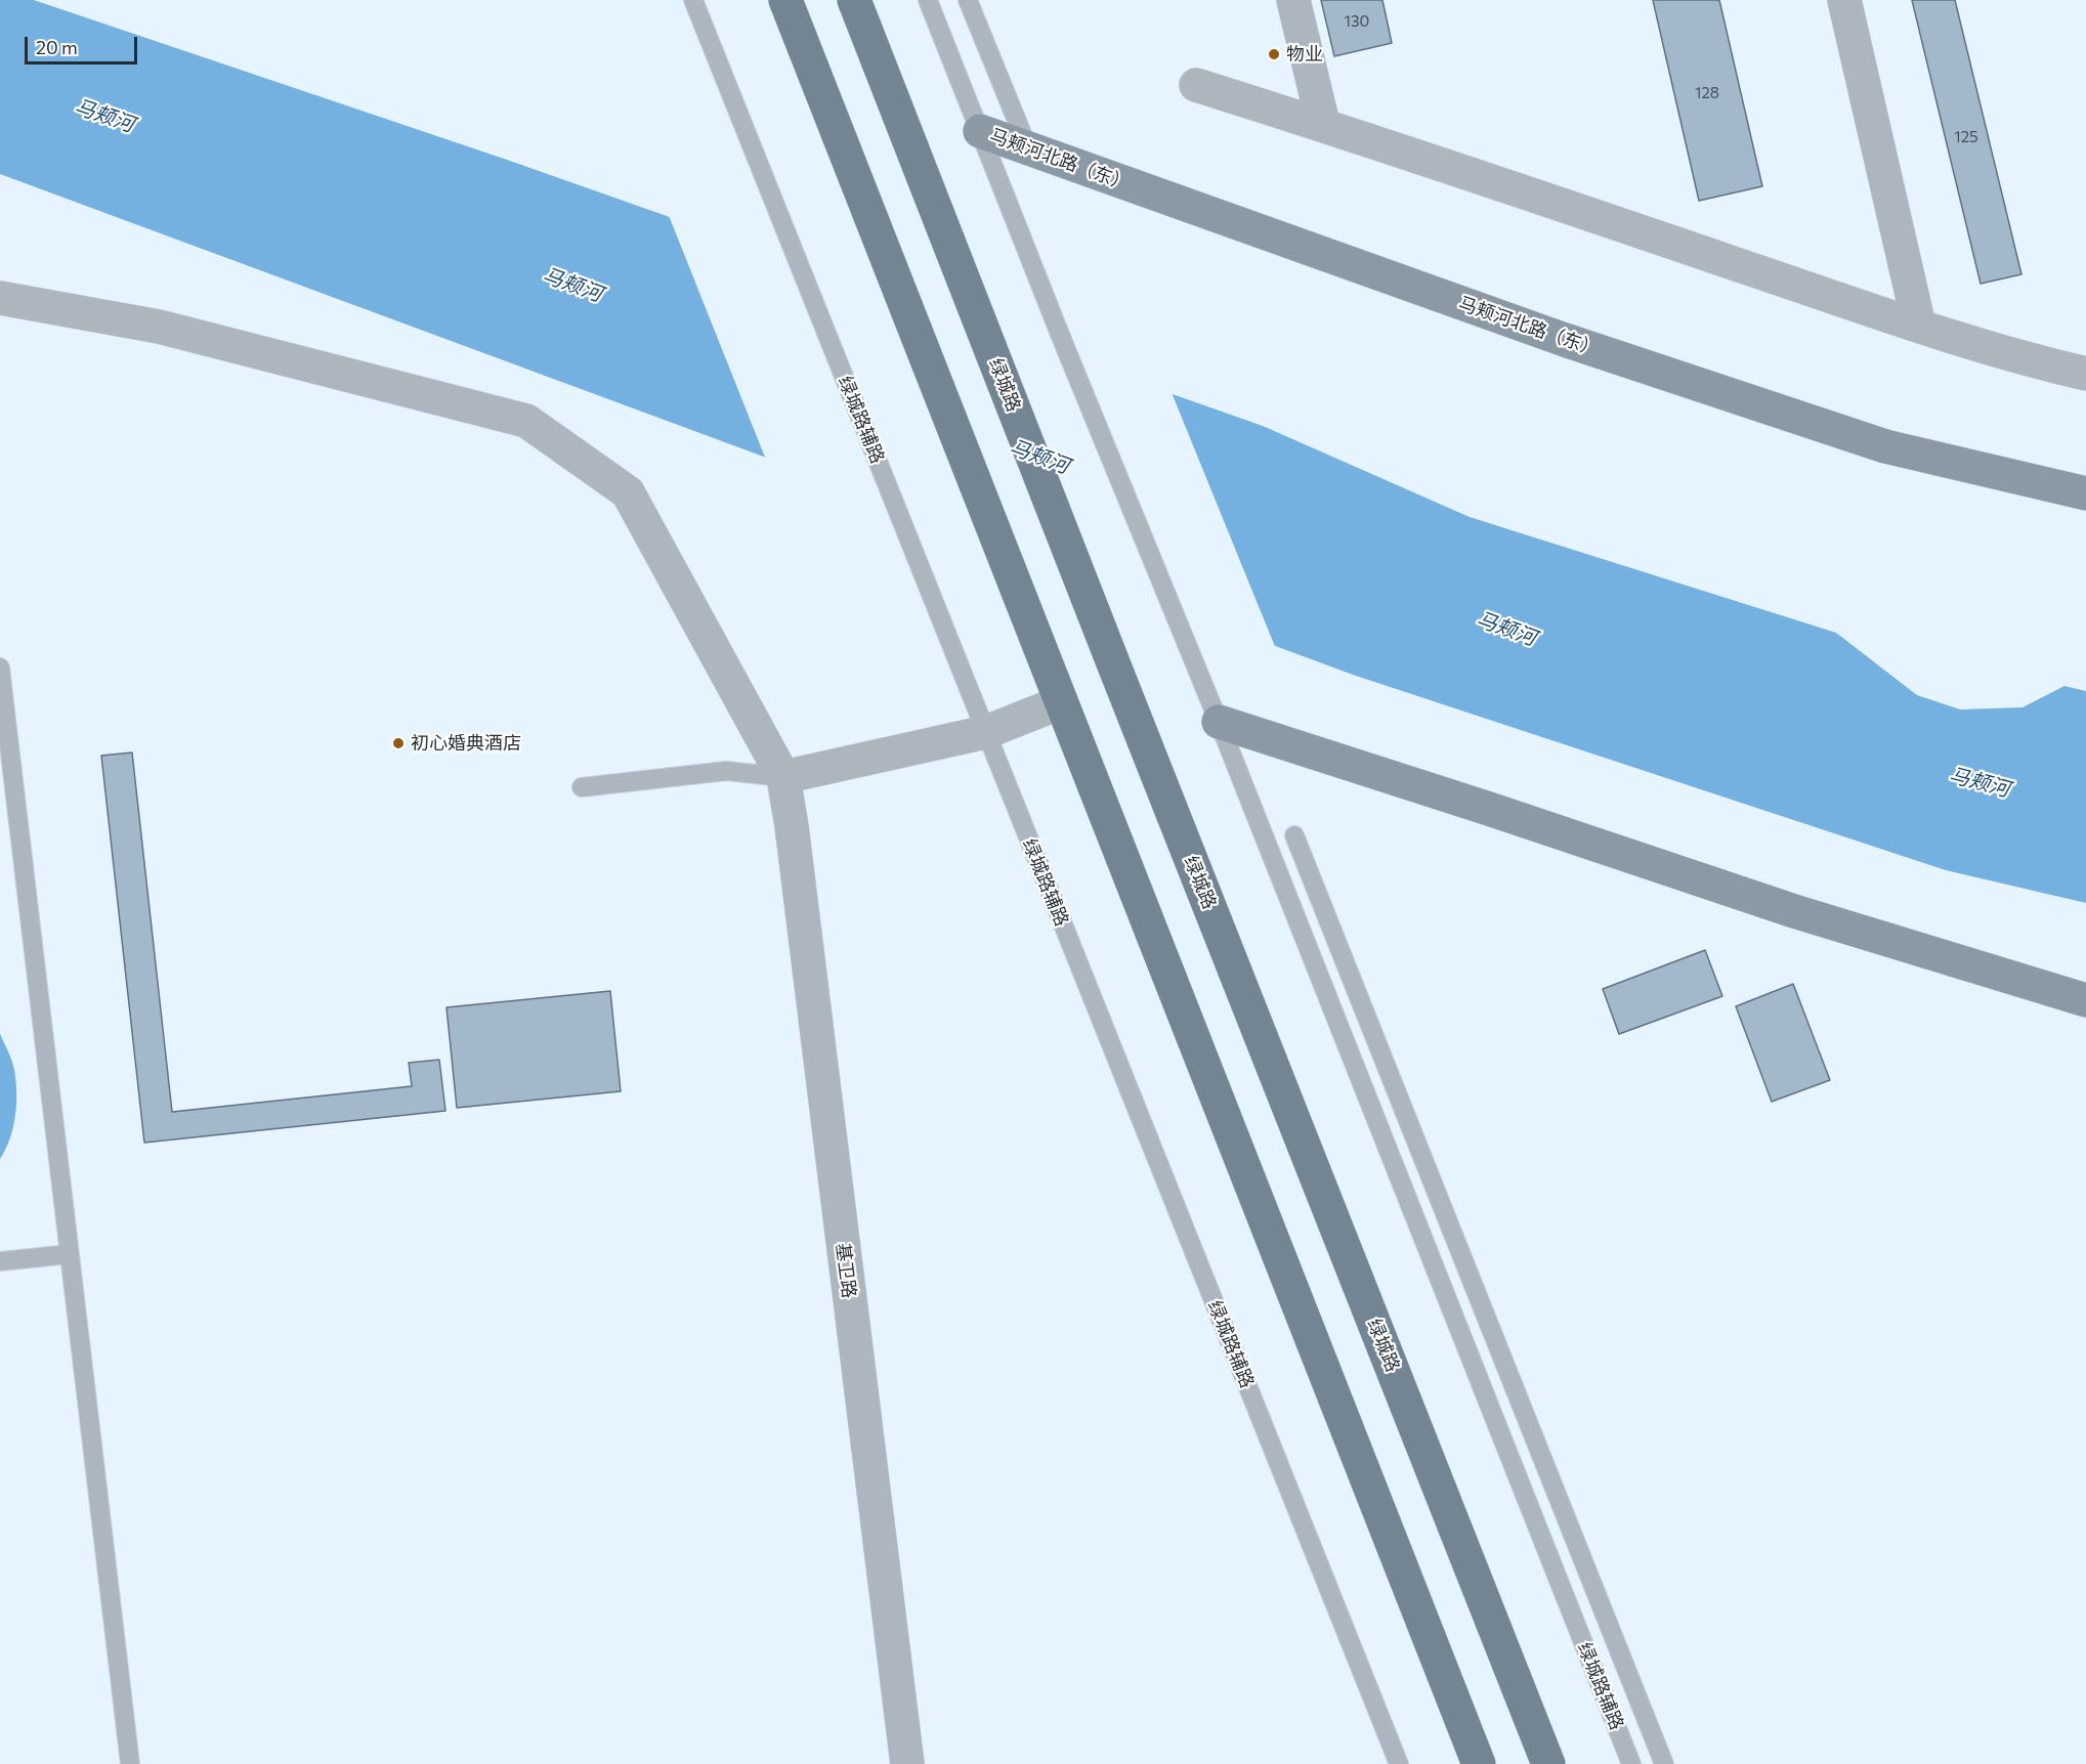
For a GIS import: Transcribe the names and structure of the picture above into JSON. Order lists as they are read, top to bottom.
{
  "streets": {
    "main road": ["绿城路"],
    "street": ["马颊河北路（东）", "基卫路"],
    "lane": ["绿城路辅路"]
  },
  "crossings": [
    ["马颊河北路（东）", "绿城路辅路"]
  ],
  "water": ["马颊河"],
  "places": ["物业", "初心婚典酒店"],
  "house_numbers": ["130", "128", "125"],
  "scale_bar": "20 m"
}
